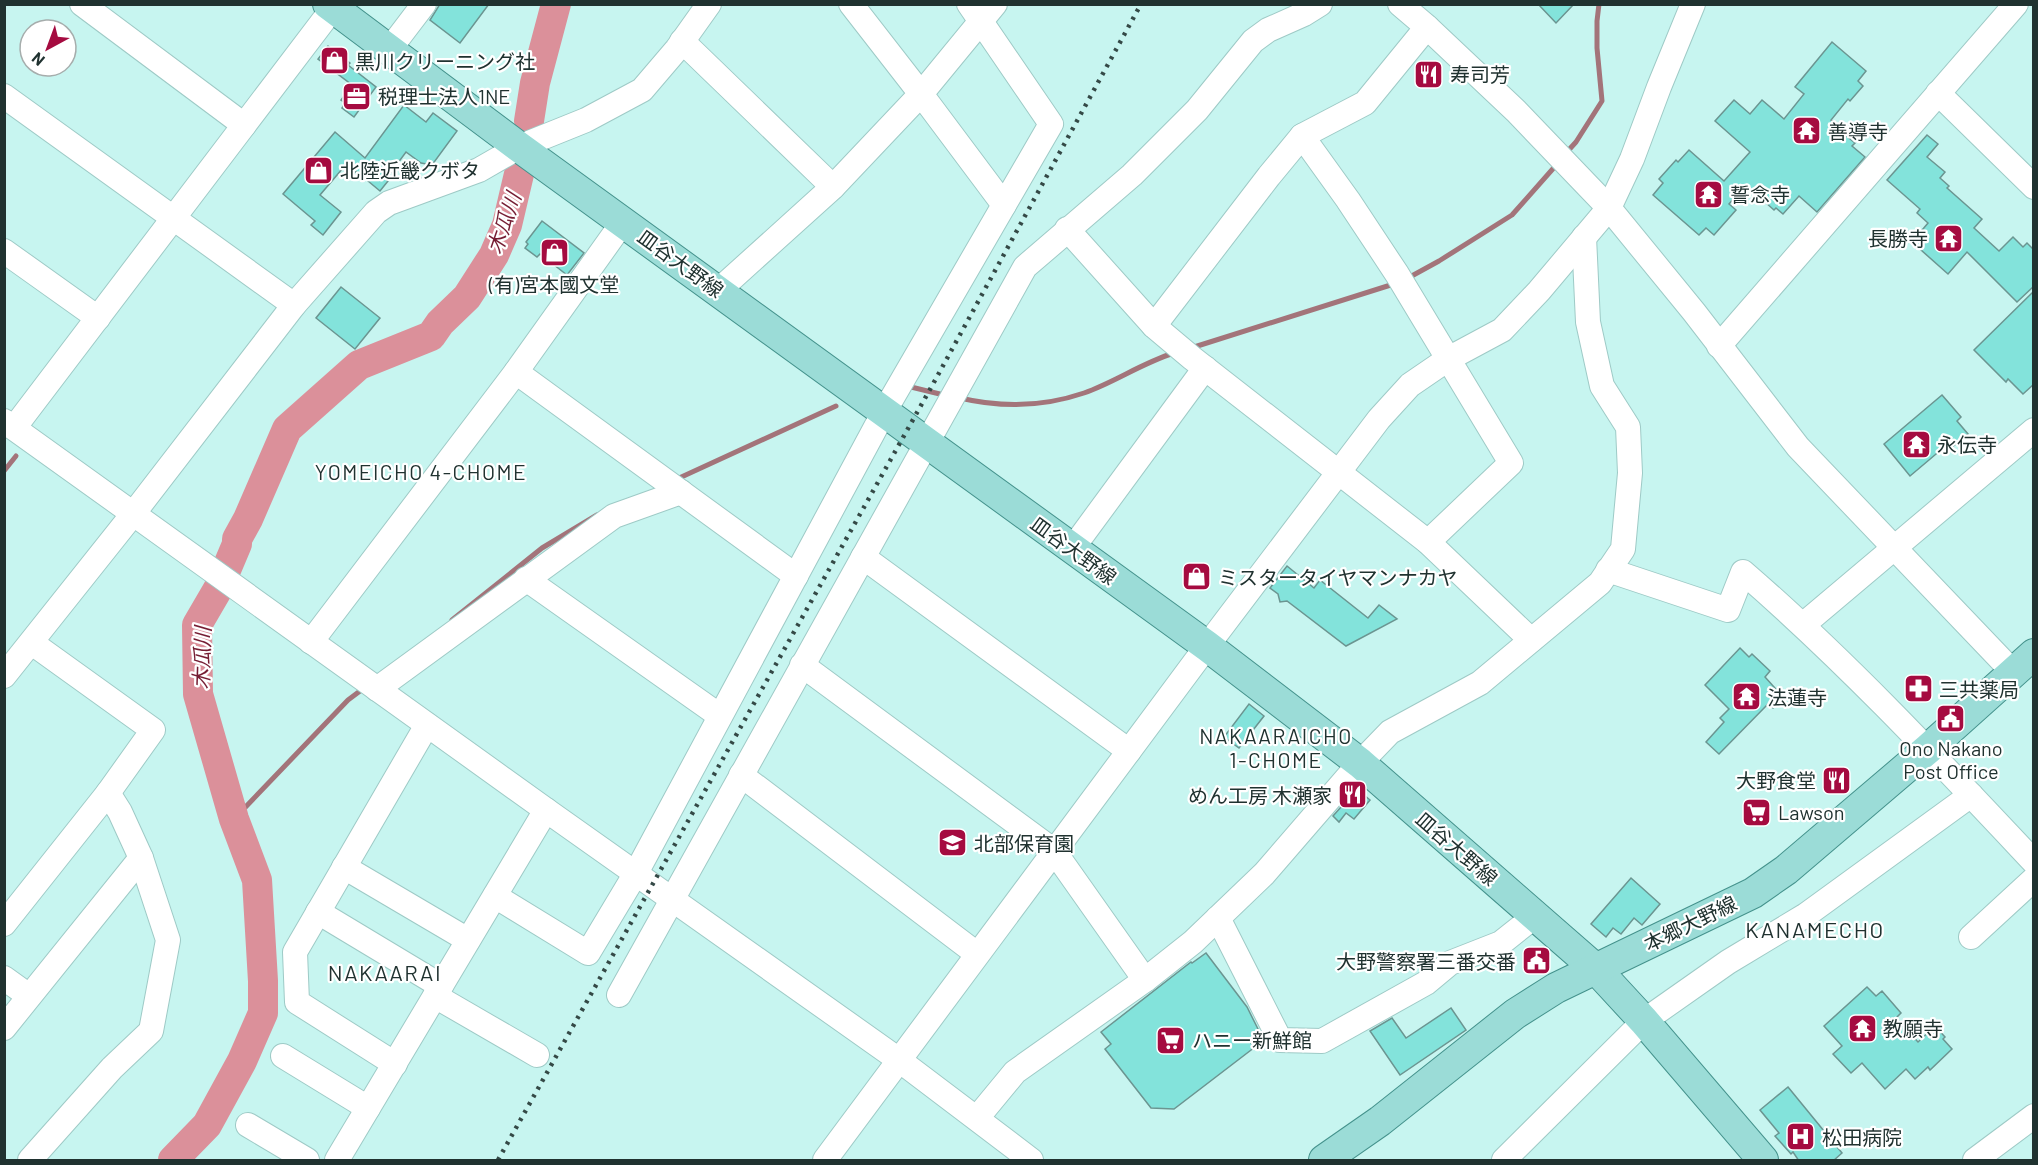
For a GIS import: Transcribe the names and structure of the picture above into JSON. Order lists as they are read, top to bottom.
{
  "streets": {
    "main road": ["皿谷大野線", "本郷大野線"]
  },
  "crossings": [
    ["皿谷大野線", "本郷大野線"]
  ],
  "districts": [
    "YOMEICHO 4-CHOME",
    "NAKAARAICHO 1-CHOME",
    "KANAMECHO",
    "NAKAARAI"
  ],
  "water": ["木瓜川"],
  "places": {
    "shop": [
      "黒川クリーニング社",
      "北陸近畿クボタ",
      "(有)宮本國文堂",
      "ミスタータイヤマンナカヤ"
    ],
    "restaurant": ["寿司芳", "大野食堂", "めん工房 木瀬家"],
    "office": ["税理士法人1NE"],
    "temple": [
      "善導寺",
      "誓念寺",
      "長勝寺",
      "永伝寺",
      "法蓮寺",
      "教願寺"
    ],
    "pharmacy": ["三共薬局"],
    "public building": ["Ono Nakano Post Office", "大野警察署三番交番"],
    "supermarket": ["Lawson", "ハニー新鮮館"],
    "school or university": ["北部保育園"],
    "hospital": ["松田病院"]
  },
  "north": "bottom left"
}
